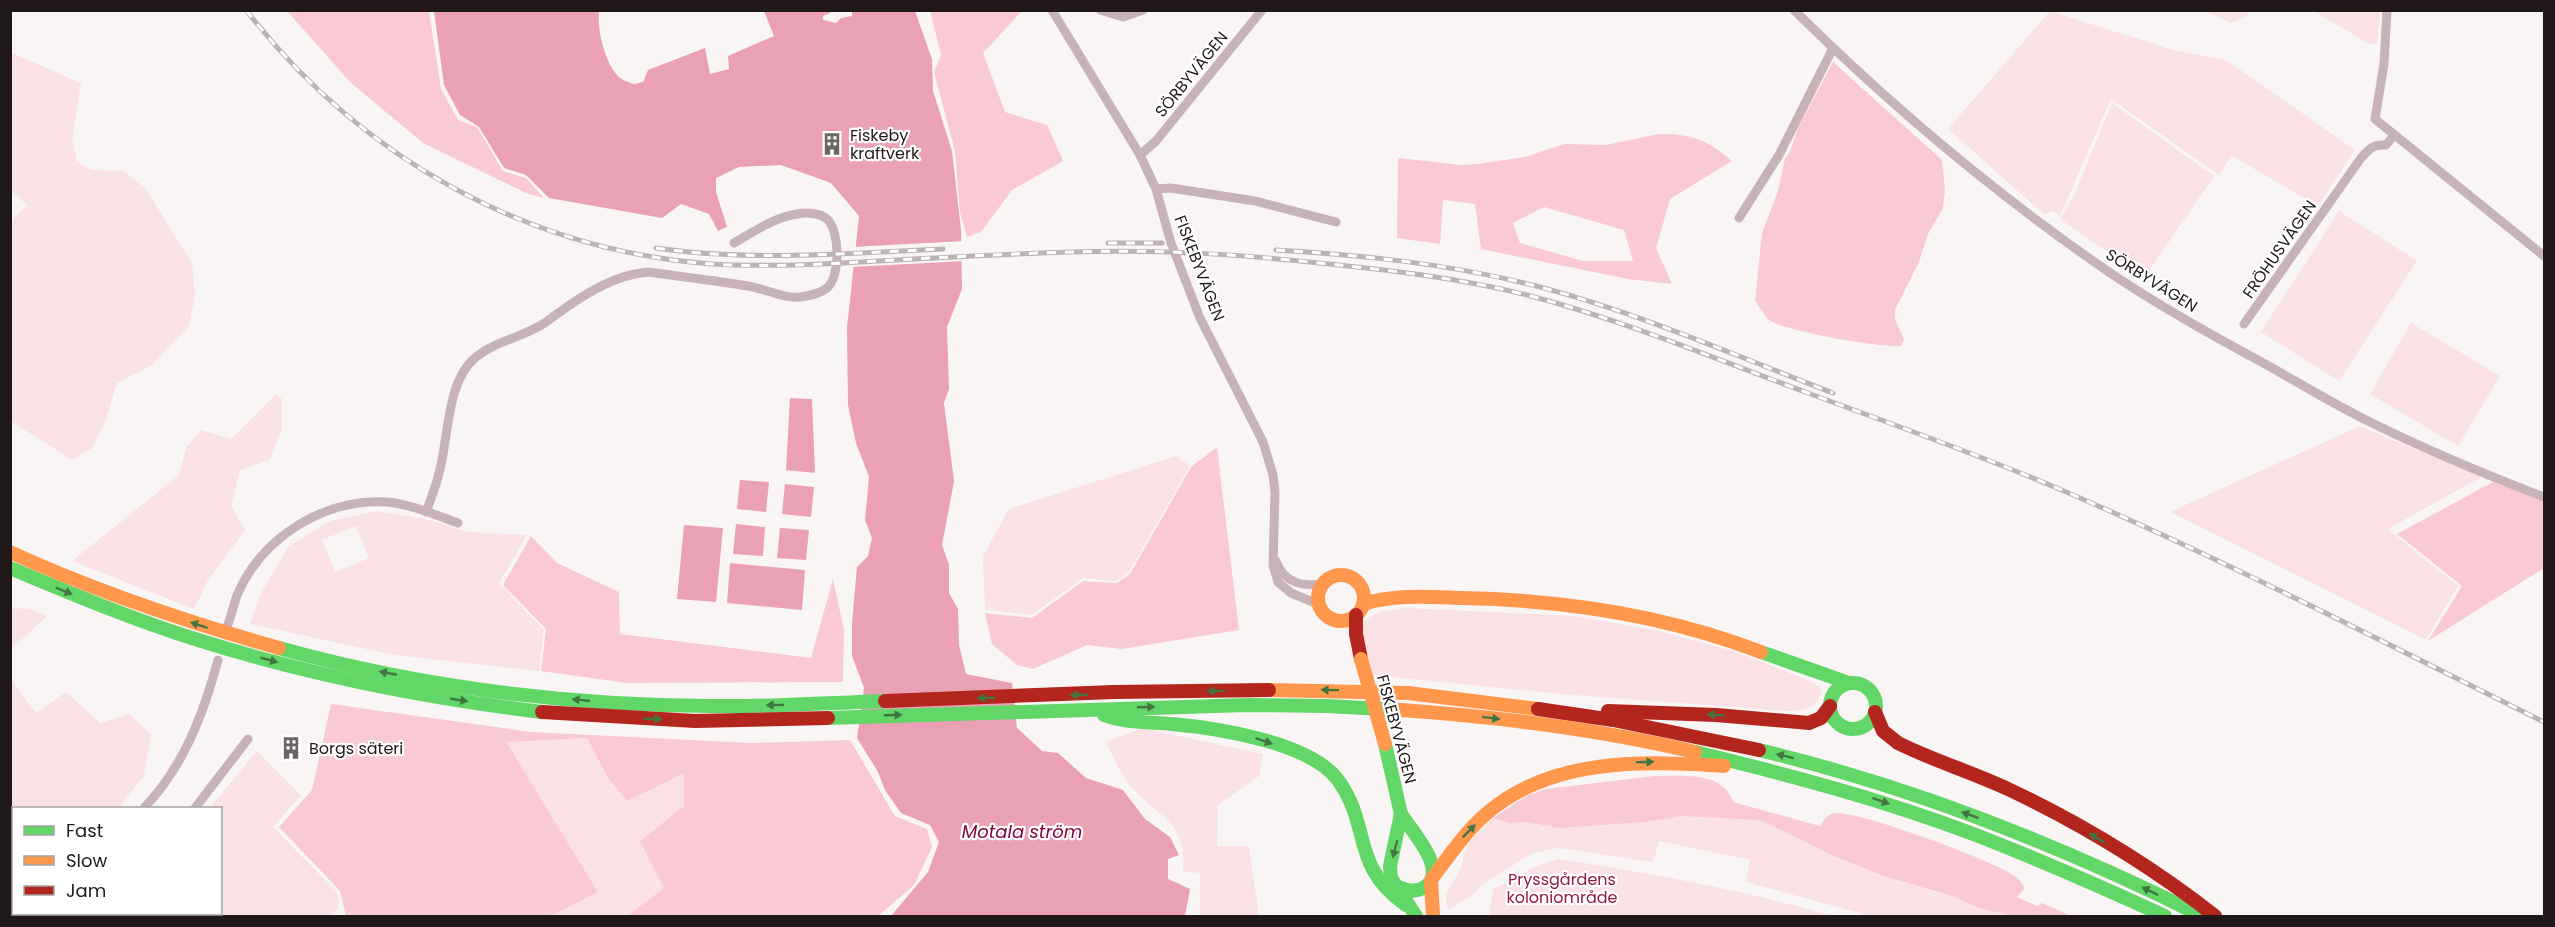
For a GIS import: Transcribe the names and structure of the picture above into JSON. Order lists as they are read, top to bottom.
{
  "streets": {
    "main road": ["FISKEBYVÄGEN"],
    "street": ["SÖRBYVÄGEN", "FRÖHUSVÄGEN"]
  },
  "crossings": [
    ["SÖRBYVÄGEN", "FISKEBYVÄGEN"]
  ],
  "water": ["Motala ström"],
  "parks": ["Pryssgårdens koloniområde"],
  "places": {
    "building": ["Fiskeby kraftverk", "Borgs säteri"]
  },
  "legend": ["Fast", "Slow", "Jam"]
}
